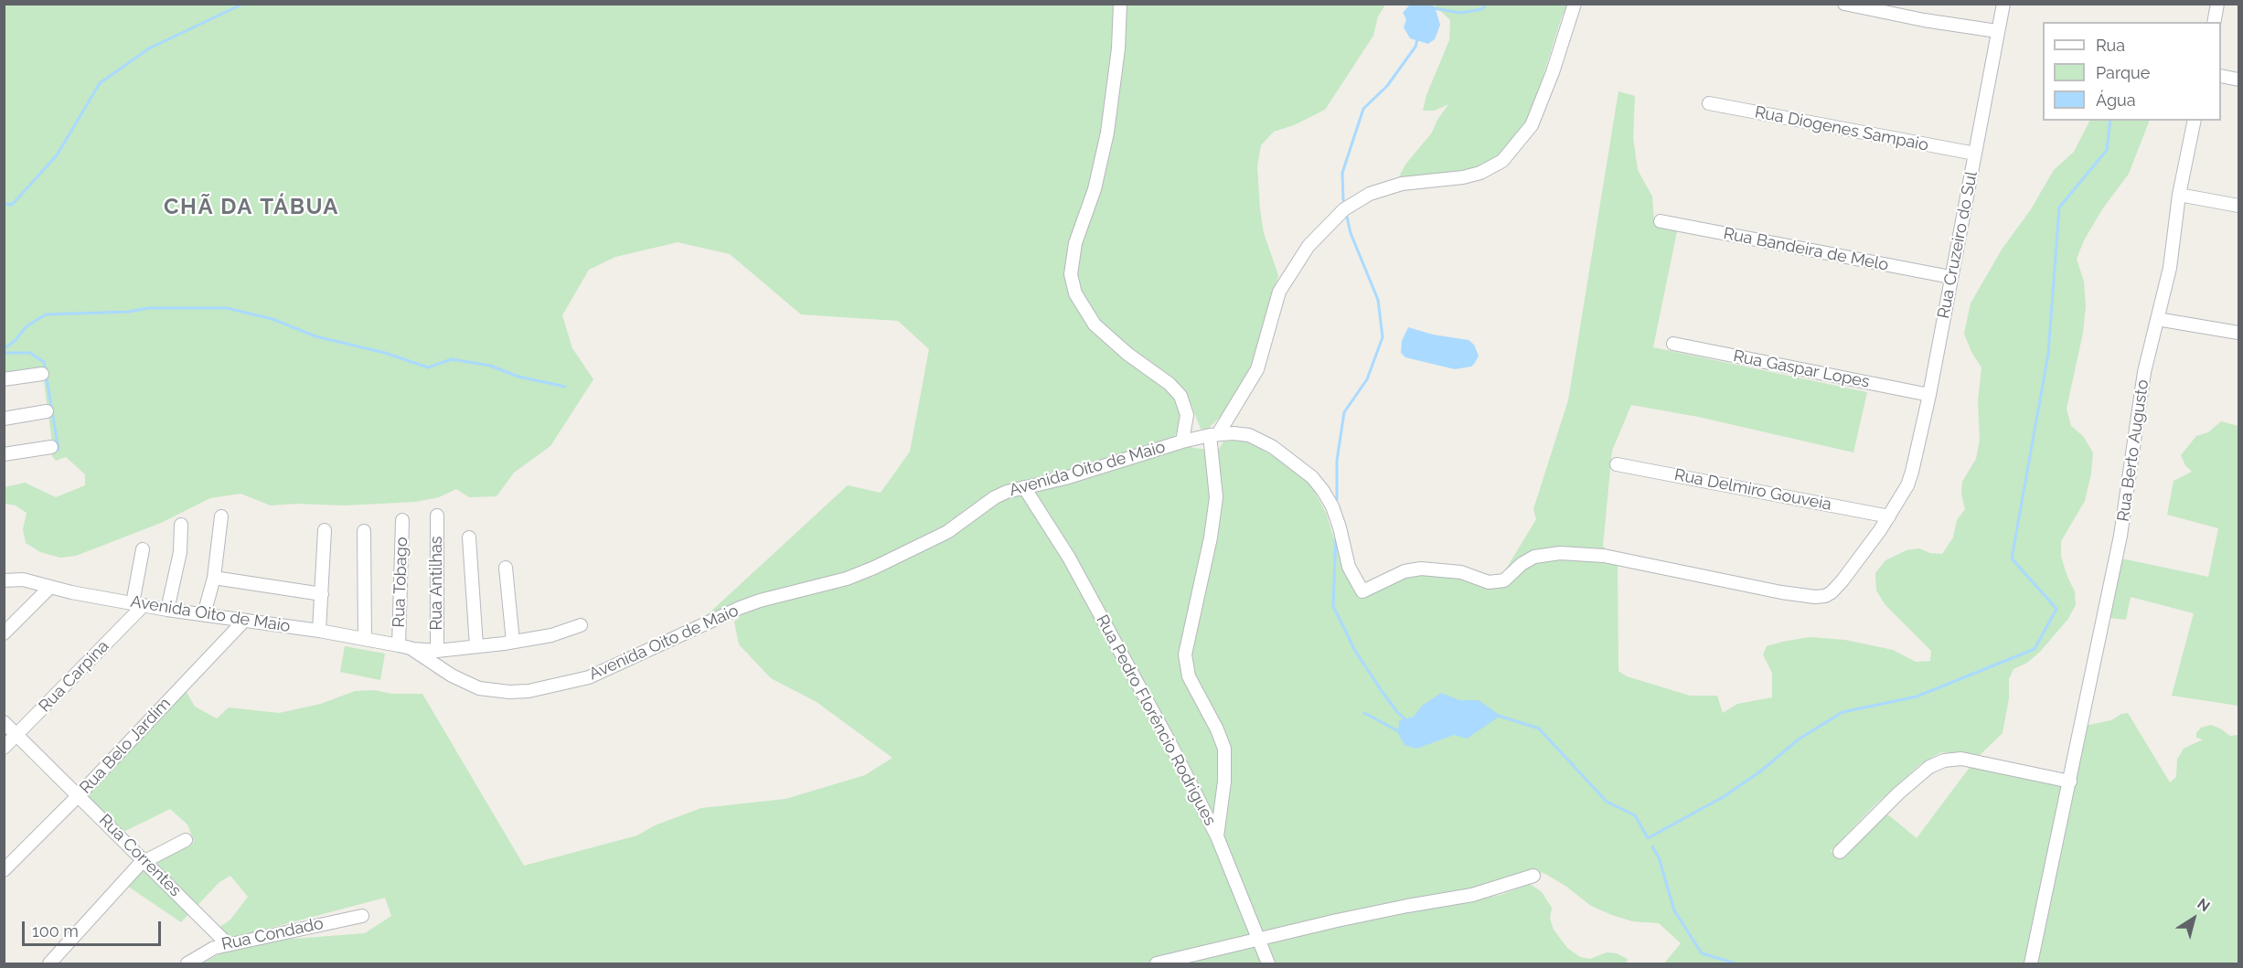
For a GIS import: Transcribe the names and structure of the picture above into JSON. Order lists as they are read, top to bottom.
{
  "streets": {
    "street": [
      "Rua Diogenes Sampaio",
      "Rua Cruzeiro do Sul",
      "Rua Bandeira de Melo",
      "Rua Gaspar Lopes",
      "Rua Berto Augusto",
      "Avenida Oito de Maio",
      "Rua Delmiro Gouveia",
      "Rua Tobago",
      "Rua Antilhas",
      "Rua Carpina",
      "Rua Pedro Florêncio Rodrigues",
      "Rua Belo Jardim",
      "Rua Correntes",
      "Rua Condado"
    ]
  },
  "crossings": [
    ["Rua Diogenes Sampaio", "Rua Cruzeiro do Sul"],
    ["Rua Cruzeiro do Sul", "Rua Bandeira de Melo"],
    ["Rua Cruzeiro do Sul", "Rua Gaspar Lopes"],
    ["Rua Cruzeiro do Sul", "Avenida Oito de Maio"],
    ["Rua Cruzeiro do Sul", "Rua Delmiro Gouveia"],
    ["Avenida Oito de Maio", "Rua Delmiro Gouveia"],
    ["Avenida Oito de Maio", "Rua Tobago"],
    ["Avenida Oito de Maio", "Rua Carpina"],
    ["Avenida Oito de Maio", "Rua Pedro Florêncio Rodrigues"],
    ["Avenida Oito de Maio", "Rua Belo Jardim"],
    ["Rua Carpina", "Rua Correntes"],
    ["Rua Belo Jardim", "Rua Correntes"],
    ["Rua Correntes", "Rua Condado"]
  ],
  "districts": ["CHÃ DA TÁBUA"],
  "legend": ["Rua", "Parque", "Água"],
  "scale_bar": "100 m",
  "north": "top right"
}
